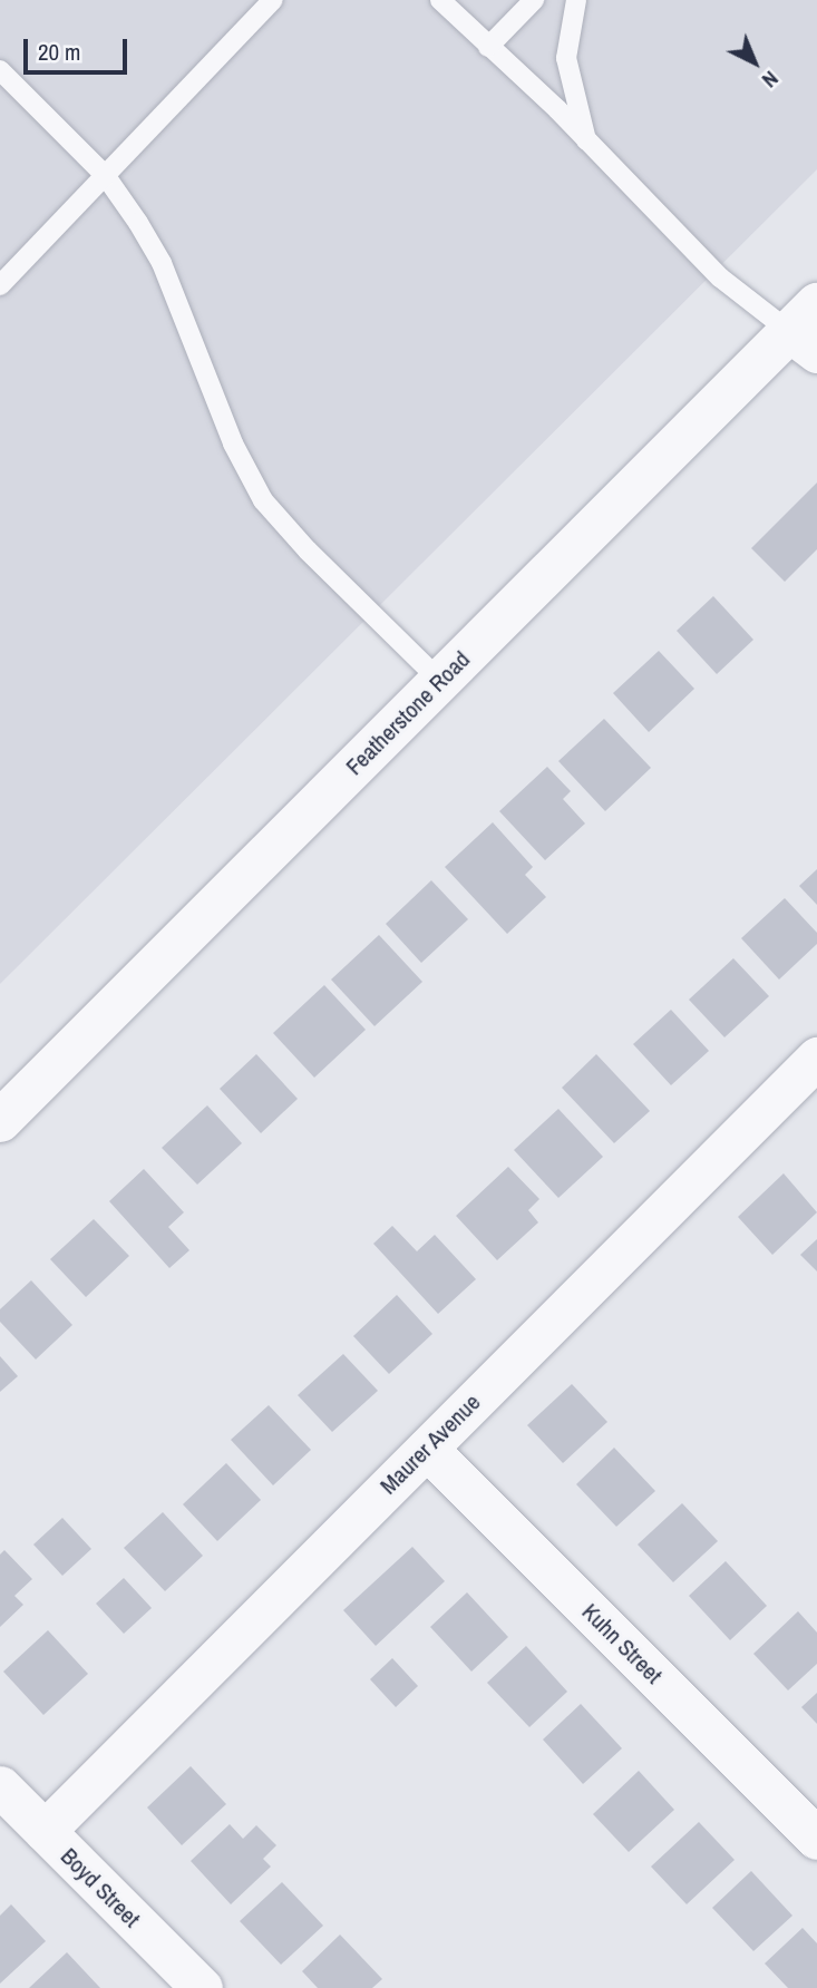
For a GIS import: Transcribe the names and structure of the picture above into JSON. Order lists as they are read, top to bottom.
{
  "streets": {
    "street": [
      "Featherstone Road",
      "Maurer Avenue",
      "Kuhn Street",
      "Boyd Street"
    ]
  },
  "crossings": [
    ["Maurer Avenue", "Kuhn Street"],
    ["Maurer Avenue", "Boyd Street"]
  ],
  "scale_bar": "20 m",
  "north": "bottom right"
}
